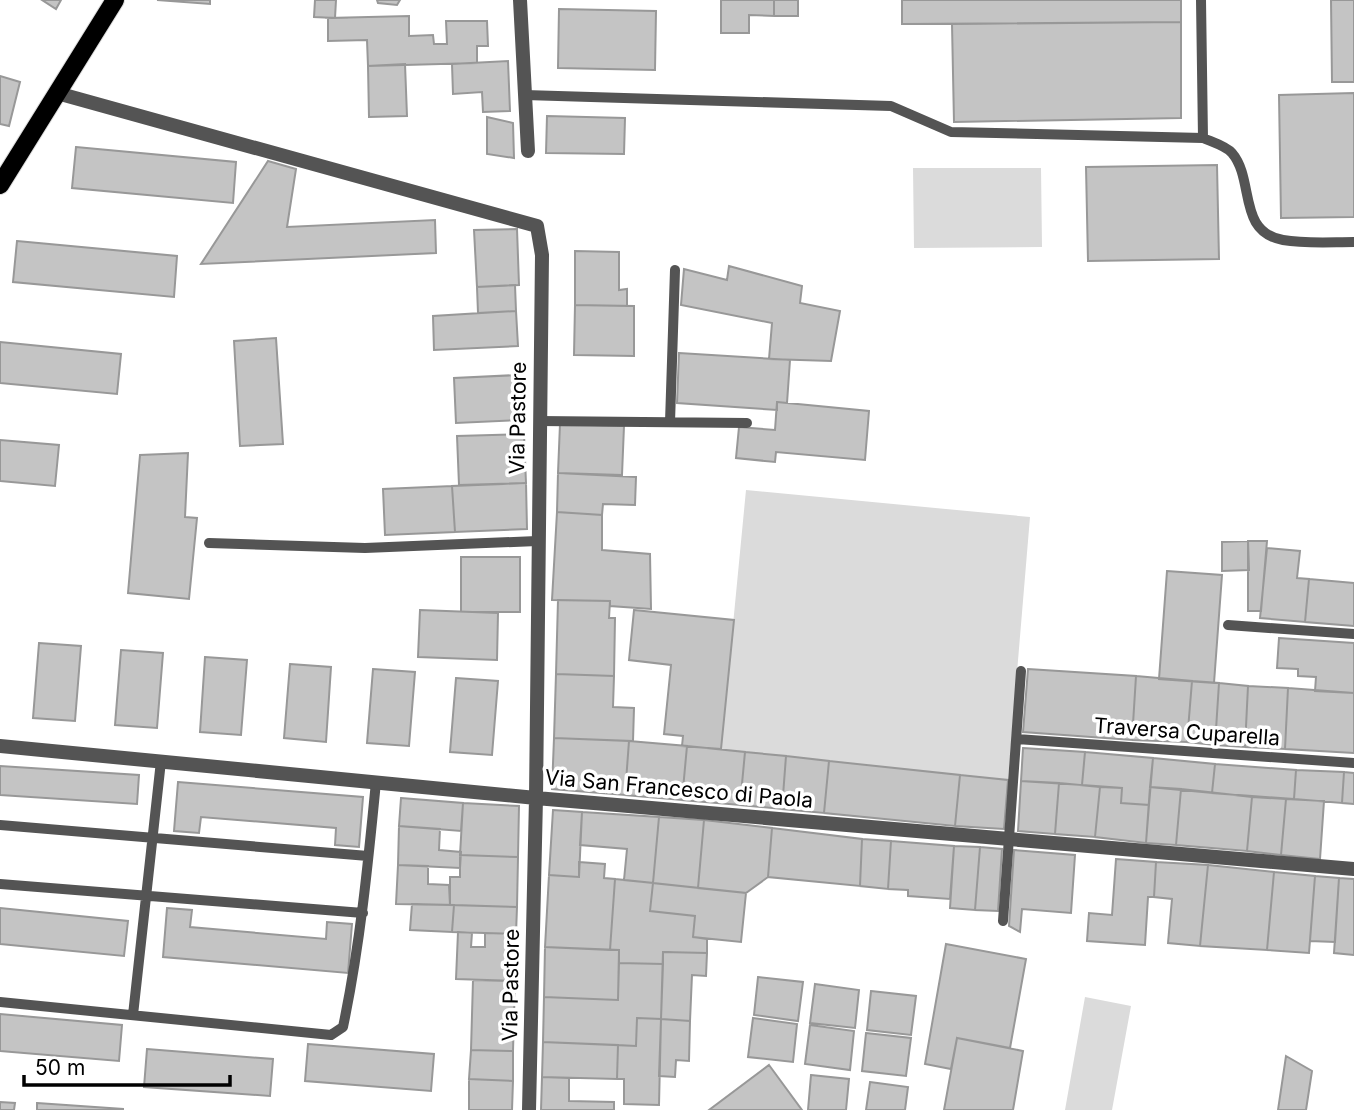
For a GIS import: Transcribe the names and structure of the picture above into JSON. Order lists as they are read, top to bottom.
{
  "streets": {
    "street": ["Via Pastore", "Via San Francesco di Paola"],
    "lane": ["Traversa Cuparella"]
  },
  "crossings": [
    ["Via Pastore", "Via San Francesco di Paola"]
  ],
  "scale_bar": "50 m"
}
